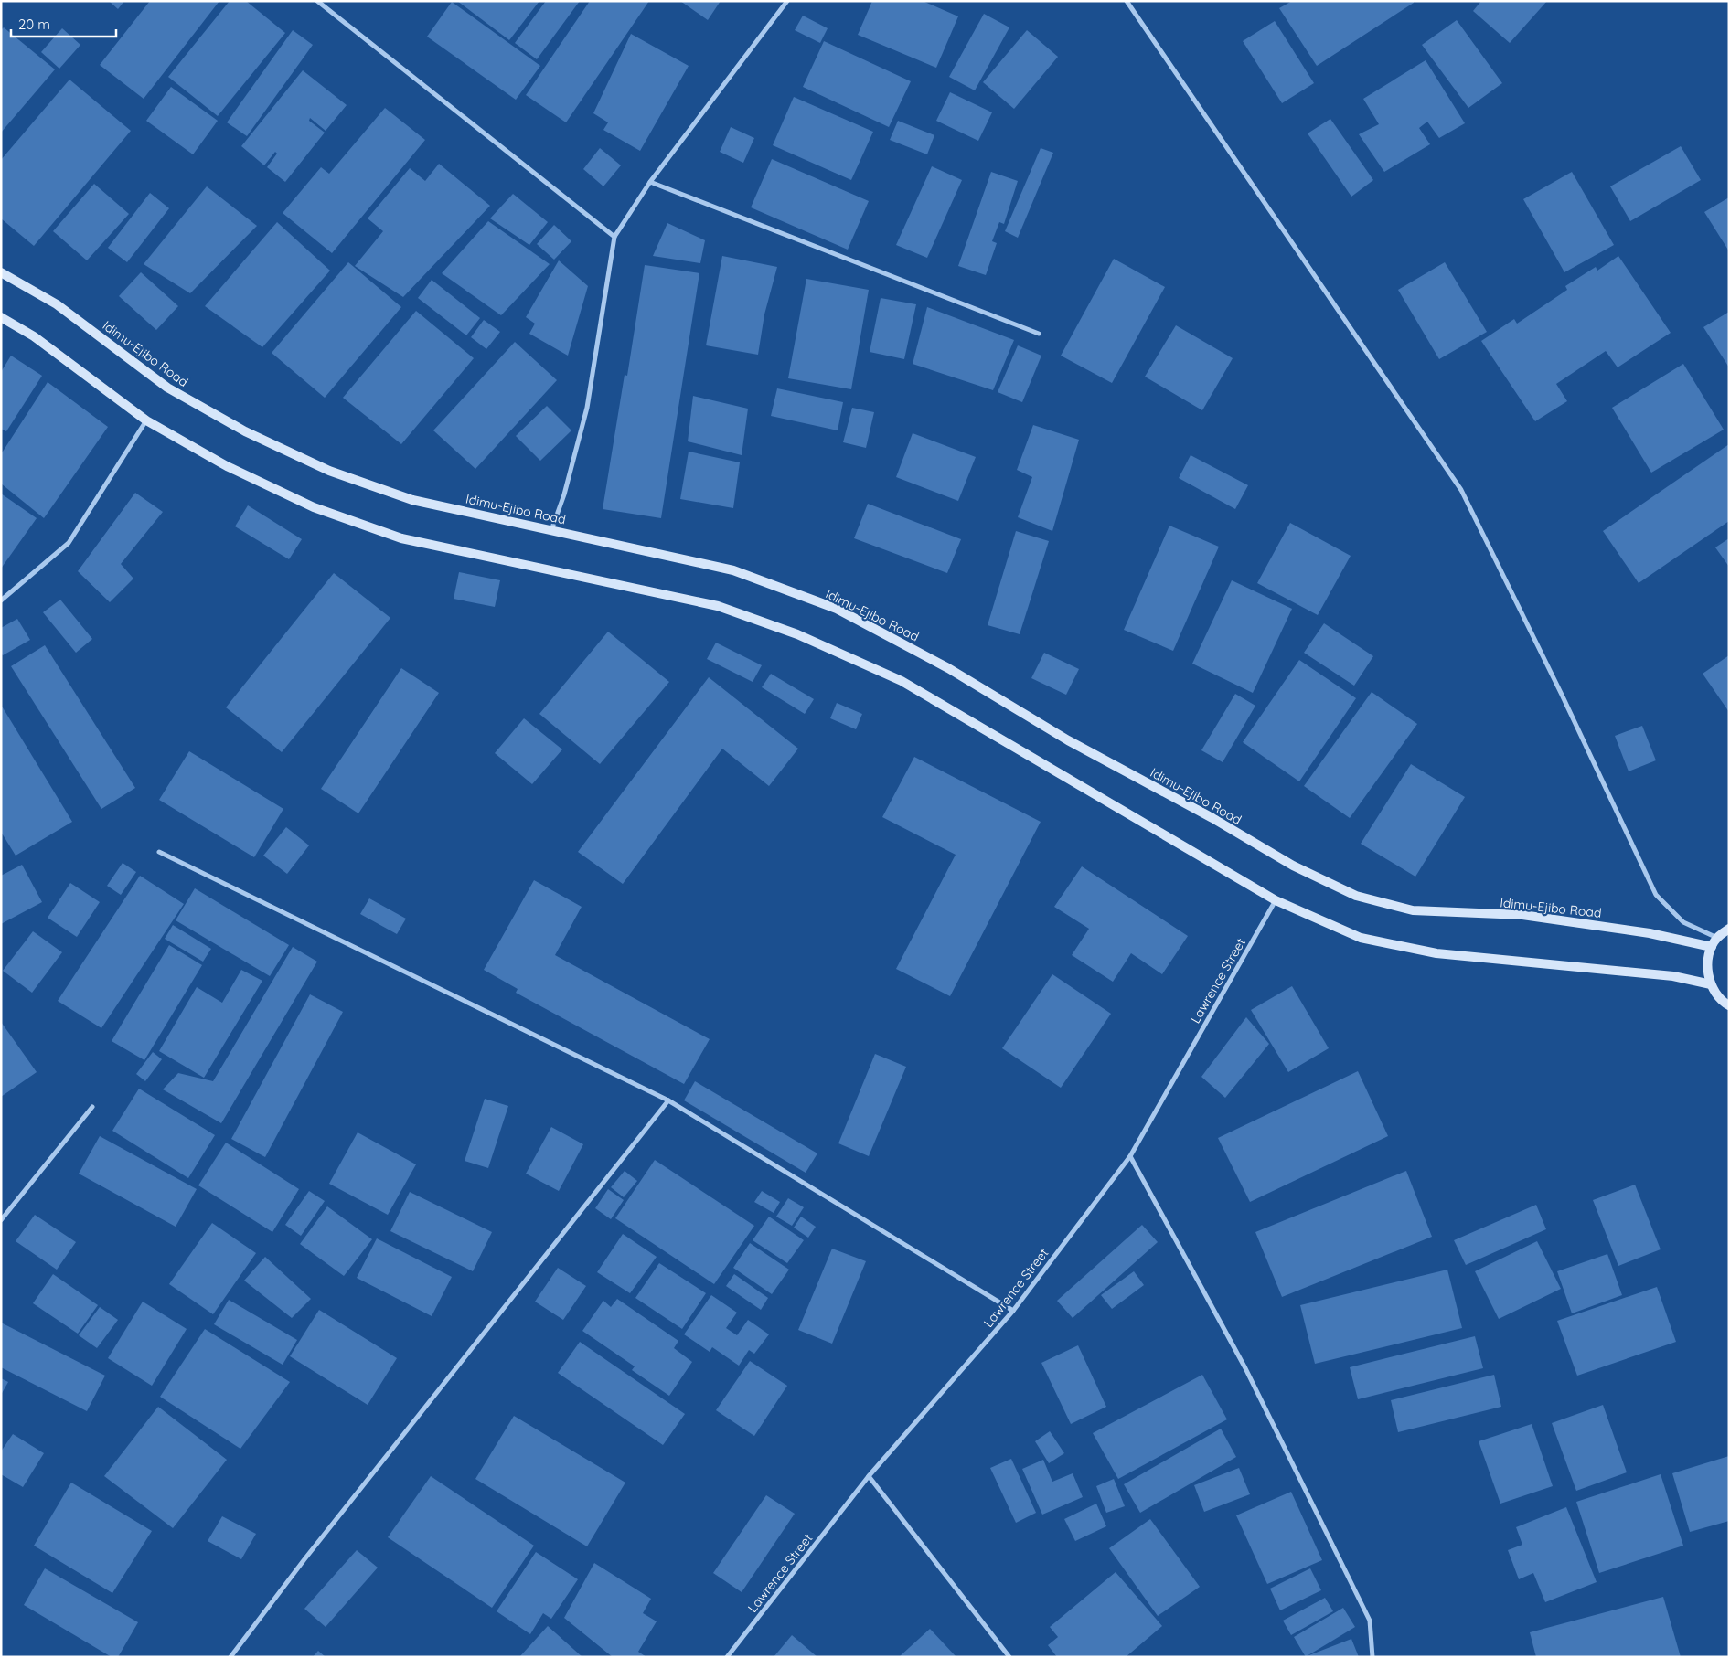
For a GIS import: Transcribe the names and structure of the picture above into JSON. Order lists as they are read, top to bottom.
{
  "streets": {
    "main road": ["Idimu-Ejibo Road"],
    "street": ["Lawrence Street"]
  },
  "scale_bar": "20 m"
}
